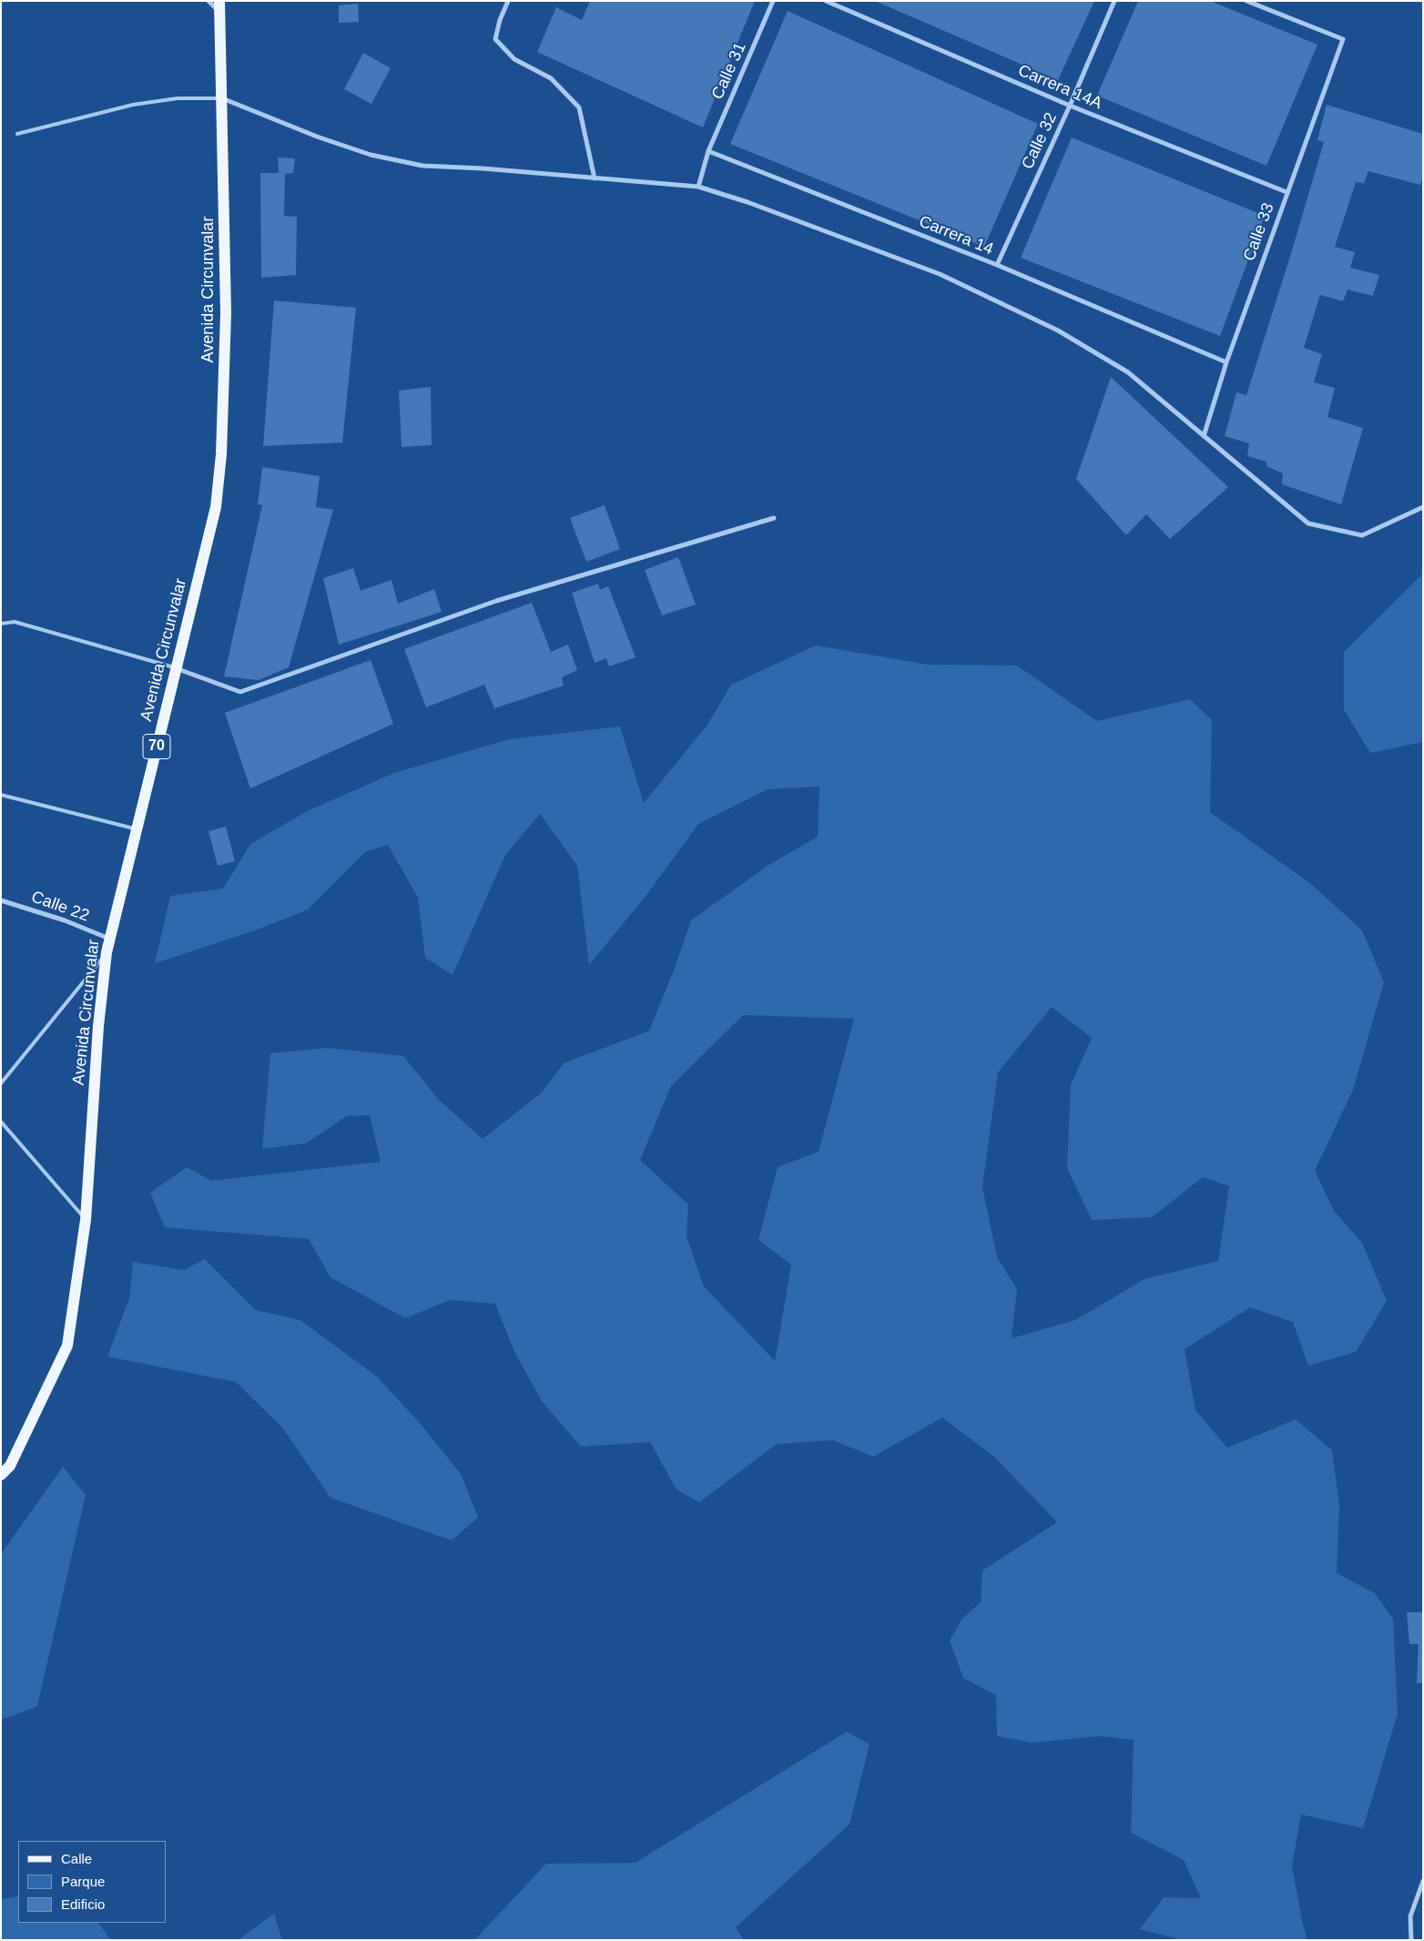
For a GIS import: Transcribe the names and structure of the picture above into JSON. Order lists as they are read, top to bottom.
{
  "streets": {
    "main road": ["Avenida Circunvalar", "70"],
    "street": [
      "Calle 31",
      "Carrera 14A",
      "Calle 32",
      "Calle 33",
      "Carrera 14",
      "Calle 22"
    ]
  },
  "crossings": [
    ["Calle 31", "Carrera 14"],
    ["Carrera 14A", "Calle 32"],
    ["Carrera 14A", "Calle 33"],
    ["Calle 32", "Carrera 14"],
    ["Calle 33", "Carrera 14"],
    ["Avenida Circunvalar", "Calle 22"]
  ],
  "legend": ["Calle", "Parque", "Edificio"]
}
